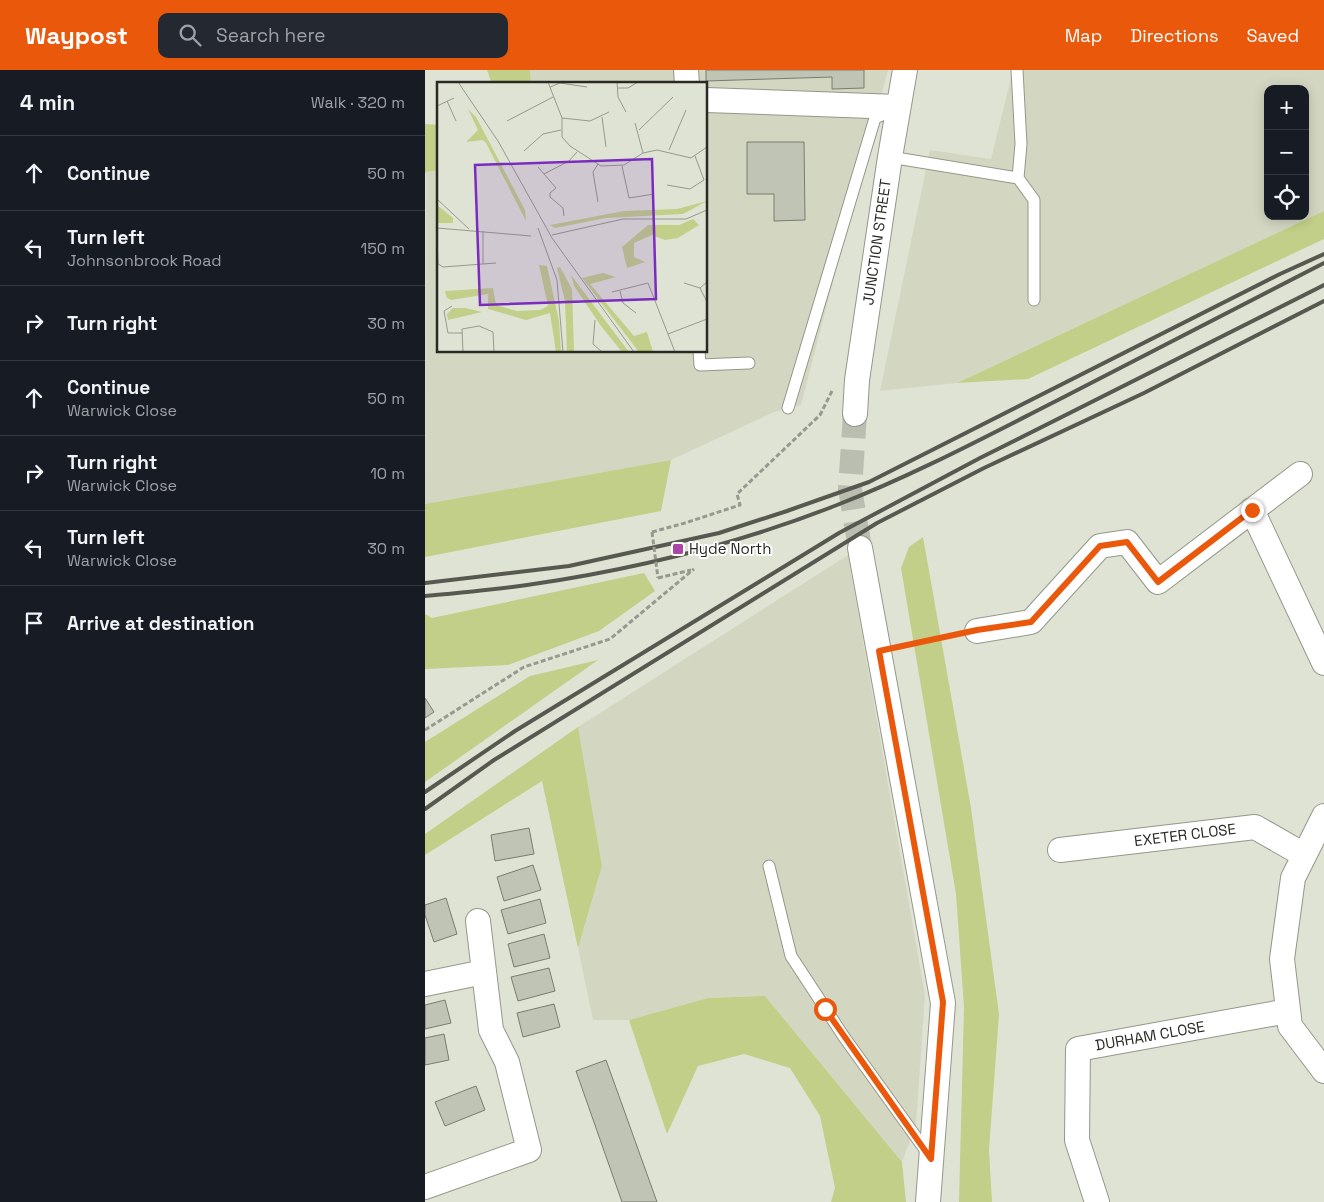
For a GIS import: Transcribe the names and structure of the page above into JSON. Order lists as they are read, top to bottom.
{
  "streets": {
    "street": ["JUNCTION STREET", "EXETER CLOSE", "DURHAM CLOSE"]
  },
  "places": {
    "transit": ["Hyde North"]
  },
  "page": {
    "header": "Waypost",
    "search": "Search here",
    "nav": ["Map", "Directions", "Saved"],
    "heading": ["4 min", "Walk · 320 m"],
    "map_buttons": ["+", "−"],
    "list": [
      ["Continue", "50 m"],
      ["Turn left", "Johnsonbrook Road", "150 m"],
      ["Turn right", "30 m"],
      ["Continue", "Warwick Close", "50 m"],
      ["Turn right", "Warwick Close", "10 m"],
      ["Turn left", "Warwick Close", "30 m"],
      "Arrive at destination"
    ]
  }
}
